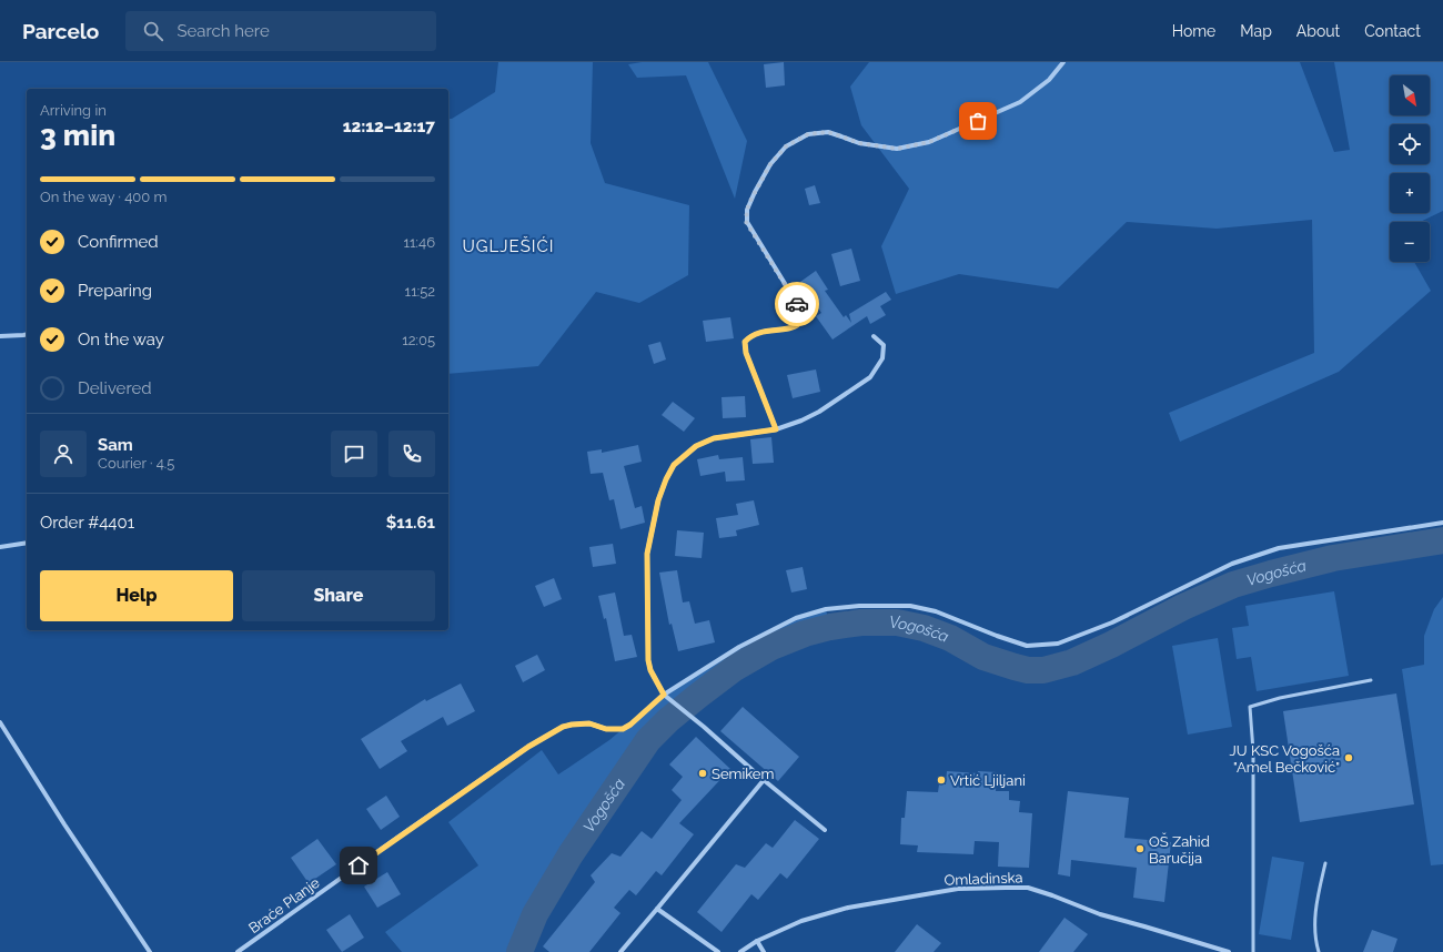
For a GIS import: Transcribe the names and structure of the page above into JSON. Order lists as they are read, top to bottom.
{
  "streets": {
    "street": ["Omladinska", "Braće Planje"]
  },
  "districts": ["UGLJEŠIĆI"],
  "water": ["Vogošća"],
  "places": [
    "JU KSC Vogošća \"Amel Bečković\"",
    "Semikem",
    "Vrtić Ljiljani",
    "OŠ Zahid Baručija"
  ],
  "north": "bottom right",
  "page": {
    "header": "Parcelo",
    "search": "Search here",
    "nav": [
      "Home",
      "Map",
      "About",
      "Contact"
    ],
    "map_buttons": ["+", "−"],
    "heading": ["3 min", "Arriving in", "12:12–12:17"],
    "panel": [
      "Sam",
      "Courier · 4.5",
      "Order #4401",
      "$11.61"
    ],
    "bar": "On the way · 400 m",
    "list": [
      ["Confirmed", "11:46"],
      ["Preparing", "11:52"],
      ["On the way", "12:05"],
      "Delivered"
    ],
    "buttons": ["Help", "Share"]
  }
}
